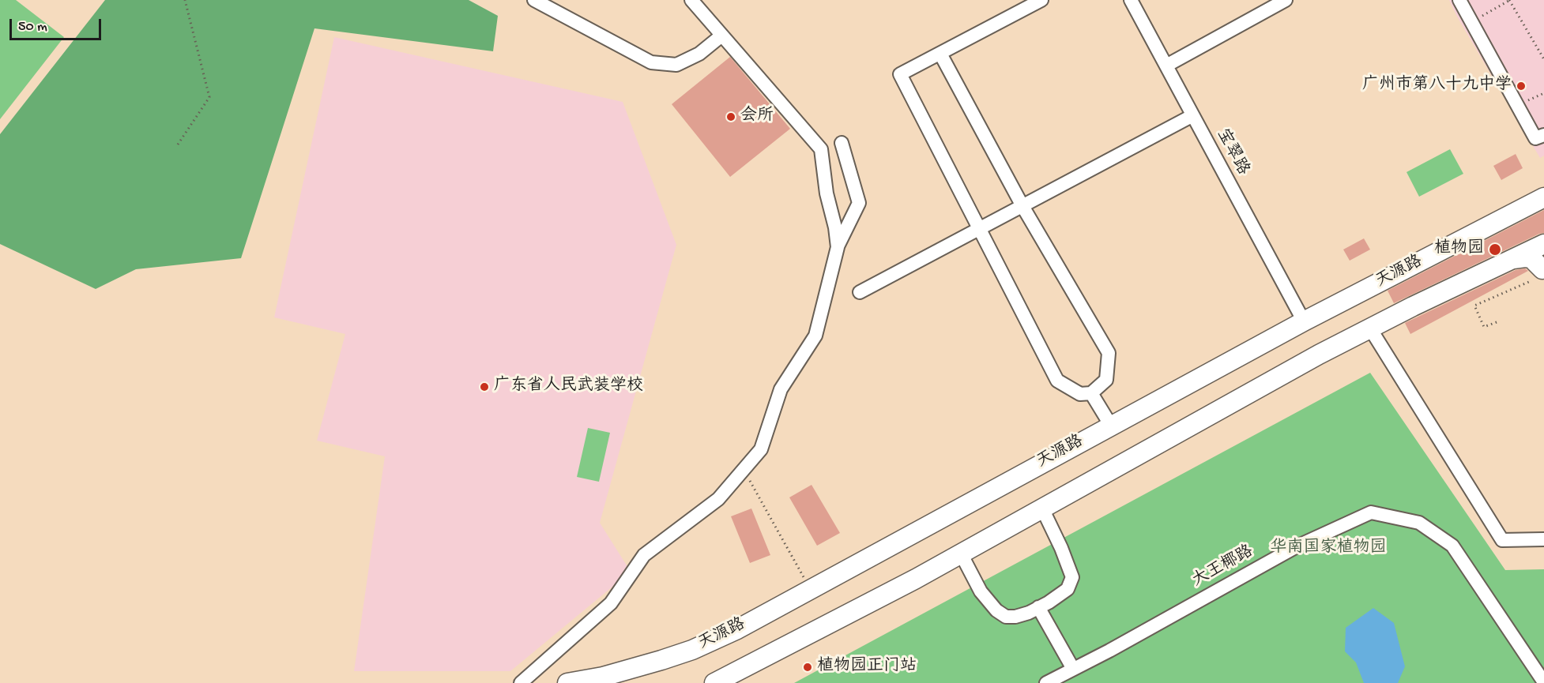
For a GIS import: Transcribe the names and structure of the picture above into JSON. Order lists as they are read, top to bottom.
{
  "streets": {
    "highway": ["天源路"],
    "street": ["宝翠路", "大王椰路"]
  },
  "crossings": [
    ["宝翠路", "天源路"]
  ],
  "parks": ["华南国家植物园"],
  "places": [
    "广州市第八十九中学",
    "会所",
    "植物园",
    "广东省人民武装学校",
    "植物园正门站"
  ],
  "scale_bar": "50 m"
}
